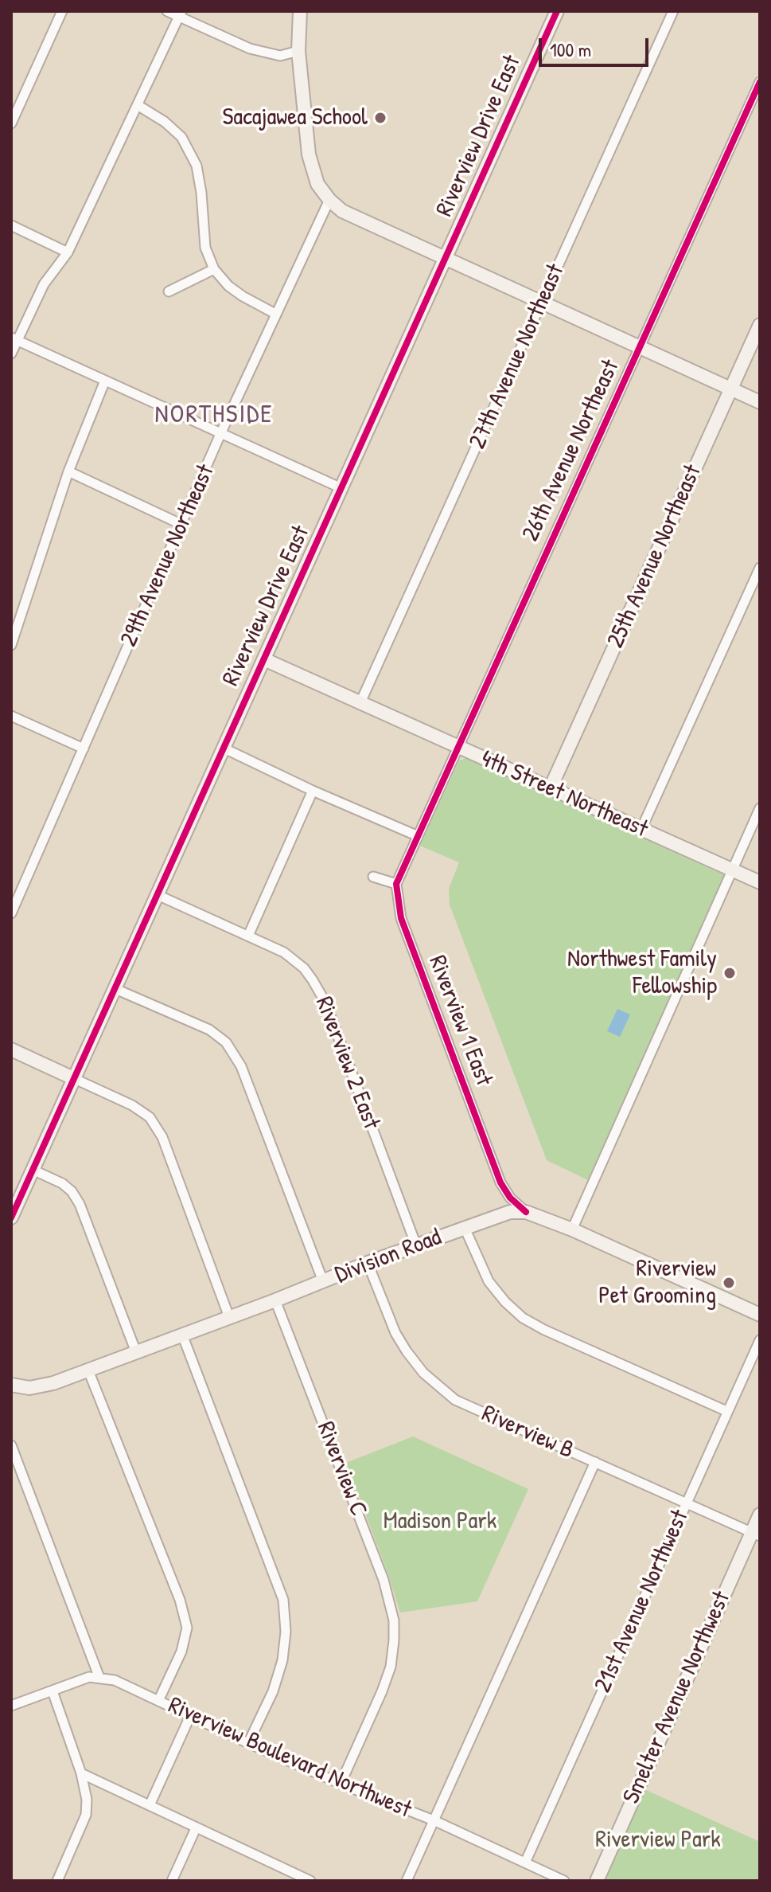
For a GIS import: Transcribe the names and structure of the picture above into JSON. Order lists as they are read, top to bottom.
{
  "streets": {
    "street": [
      "Riverview Drive East",
      "27th Avenue Northeast",
      "26th Avenue Northeast",
      "29th Avenue Northeast",
      "25th Avenue Northeast",
      "4th Street Northeast",
      "Riverview 1 East",
      "Riverview 2 East",
      "Division Road",
      "Riverview B",
      "Riverview C",
      "21st Avenue Northwest",
      "Smelter Avenue Northwest",
      "Riverview Boulevard Northwest"
    ]
  },
  "crossings": [
    ["Riverview Drive East", "4th Street Northeast"],
    ["Riverview Drive East", "Riverview 2 East"],
    ["27th Avenue Northeast", "4th Street Northeast"],
    ["26th Avenue Northeast", "4th Street Northeast"],
    ["25th Avenue Northeast", "4th Street Northeast"],
    ["Riverview 1 East", "Division Road"],
    ["Riverview 2 East", "Division Road"],
    ["Division Road", "Riverview B"],
    ["Division Road", "Riverview C"],
    ["Riverview B", "21st Avenue Northwest"],
    ["Riverview B", "Smelter Avenue Northwest"],
    ["Riverview C", "Riverview Boulevard Northwest"],
    ["21st Avenue Northwest", "Riverview Boulevard Northwest"]
  ],
  "districts": ["NORTHSIDE"],
  "parks": ["Madison Park", "Riverview Park"],
  "places": ["Sacajawea School", "Northwest Family Fellowship", "Riverview Pet Grooming"],
  "scale_bar": "100 m"
}
